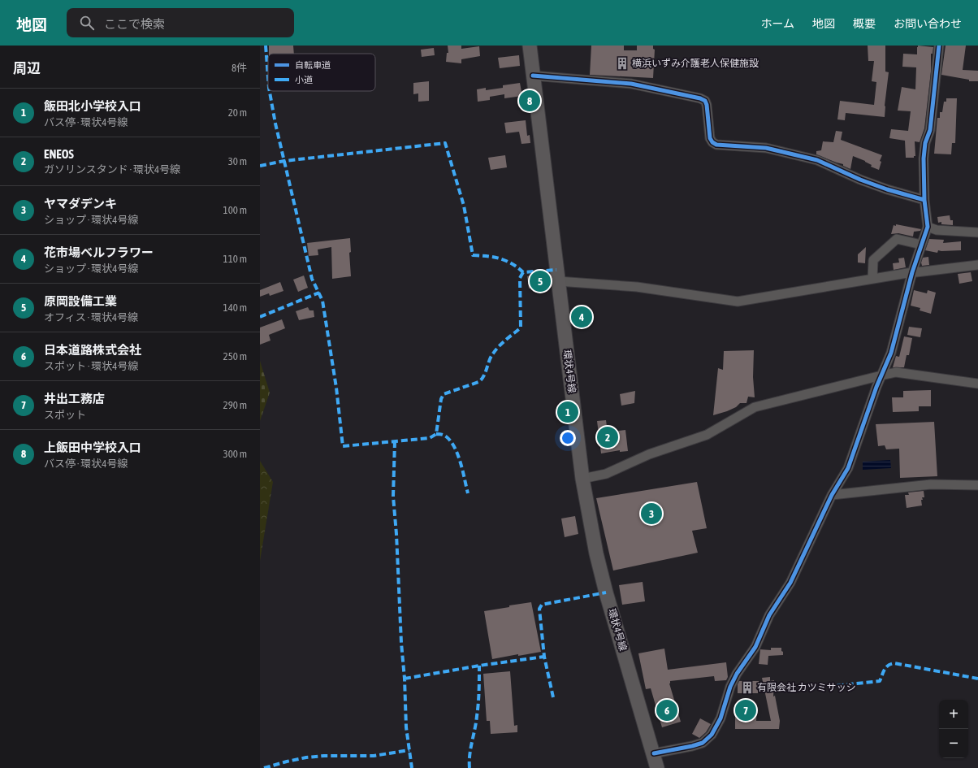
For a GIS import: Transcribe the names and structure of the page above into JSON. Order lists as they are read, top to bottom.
{
  "streets": {
    "main road": ["環状4号線"]
  },
  "places": {
    "building": ["横浜いずみ介護老人保健施設", "有限会社 カツミサッシ"]
  },
  "legend": ["自転車道", "小道"],
  "page": {
    "header": "地図",
    "search": "ここで検索",
    "nav": [
      "ホーム",
      "地図",
      "概要",
      "お問い合わせ"
    ],
    "heading": ["周辺", "8件"],
    "list": [
      {
        "mark": "1",
        "name": "飯田北小学校入口",
        "note": "バス停 · 環状4号線",
        "value": "20 m"
      },
      {
        "mark": "2",
        "name": "ENEOS",
        "note": "ガソリンスタンド · 環状4号線",
        "value": "30 m"
      },
      {
        "mark": "3",
        "name": "ヤマダデンキ",
        "note": "ショップ · 環状4号線",
        "value": "100 m"
      },
      {
        "mark": "4",
        "name": "花市場ベルフラワー",
        "note": "ショップ · 環状4号線",
        "value": "110 m"
      },
      {
        "mark": "5",
        "name": "原岡設備工業",
        "note": "オフィス · 環状4号線",
        "value": "140 m"
      },
      {
        "mark": "6",
        "name": "日本道路株式会社",
        "note": "スポット · 環状4号線",
        "value": "250 m"
      },
      {
        "mark": "7",
        "name": "井出工務店",
        "note": "スポット",
        "value": "290 m"
      },
      {
        "mark": "8",
        "name": "上飯田中学校入口",
        "note": "バス停 · 環状4号線",
        "value": "300 m"
      }
    ],
    "pins": [
      "8",
      "5",
      "4",
      "1",
      "2",
      "3",
      "6",
      "7"
    ],
    "map_buttons": ["+", "−"]
  }
}
